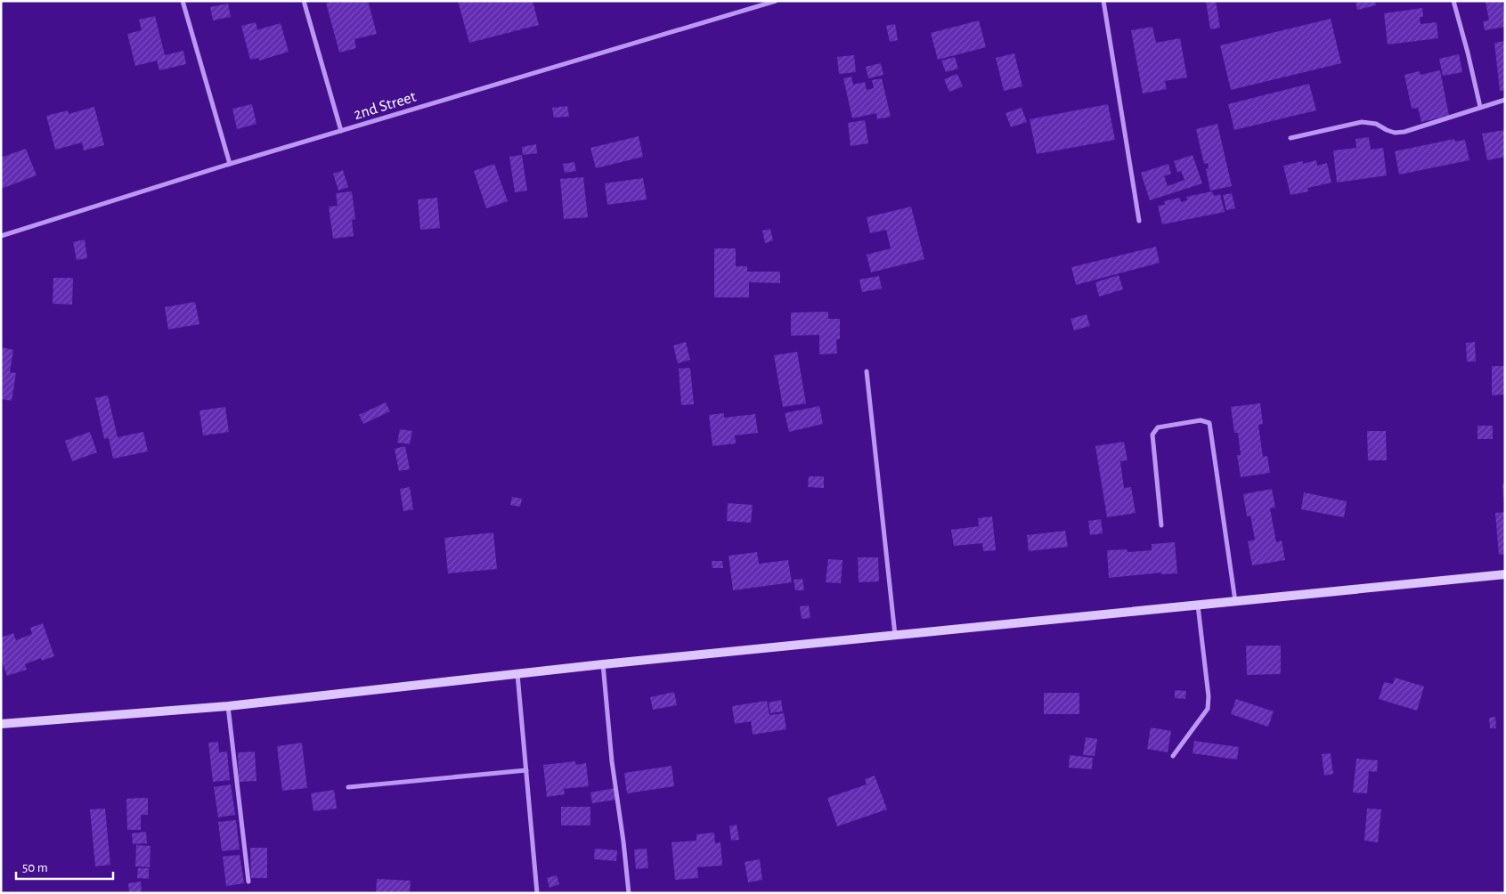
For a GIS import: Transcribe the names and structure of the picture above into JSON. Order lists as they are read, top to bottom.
{
  "streets": {
    "street": ["2nd Street"]
  },
  "scale_bar": "50 m"
}
